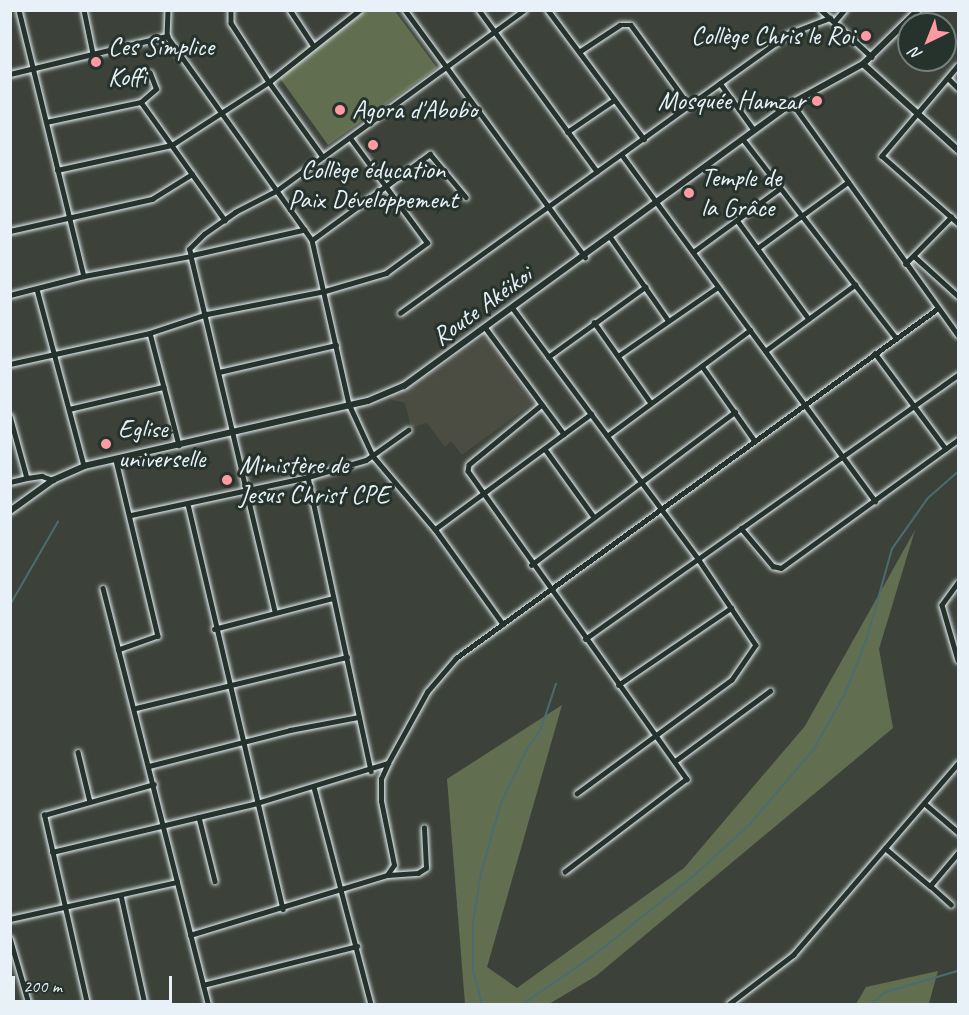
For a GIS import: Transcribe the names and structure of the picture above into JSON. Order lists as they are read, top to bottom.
{
  "streets": {
    "street": ["Route Akéikoi"]
  },
  "places": [
    "Collège Chris le Roi",
    "Ces Simplice Koffi",
    "Mosquée Hamzar",
    "Agora d'Abobo",
    "Collège éducation Paix Développement",
    "Temple de la Grâce",
    "Eglise universelle",
    "Ministère de Jesus Christ CPE"
  ],
  "scale_bar": "200 m",
  "north": "bottom left"
}
